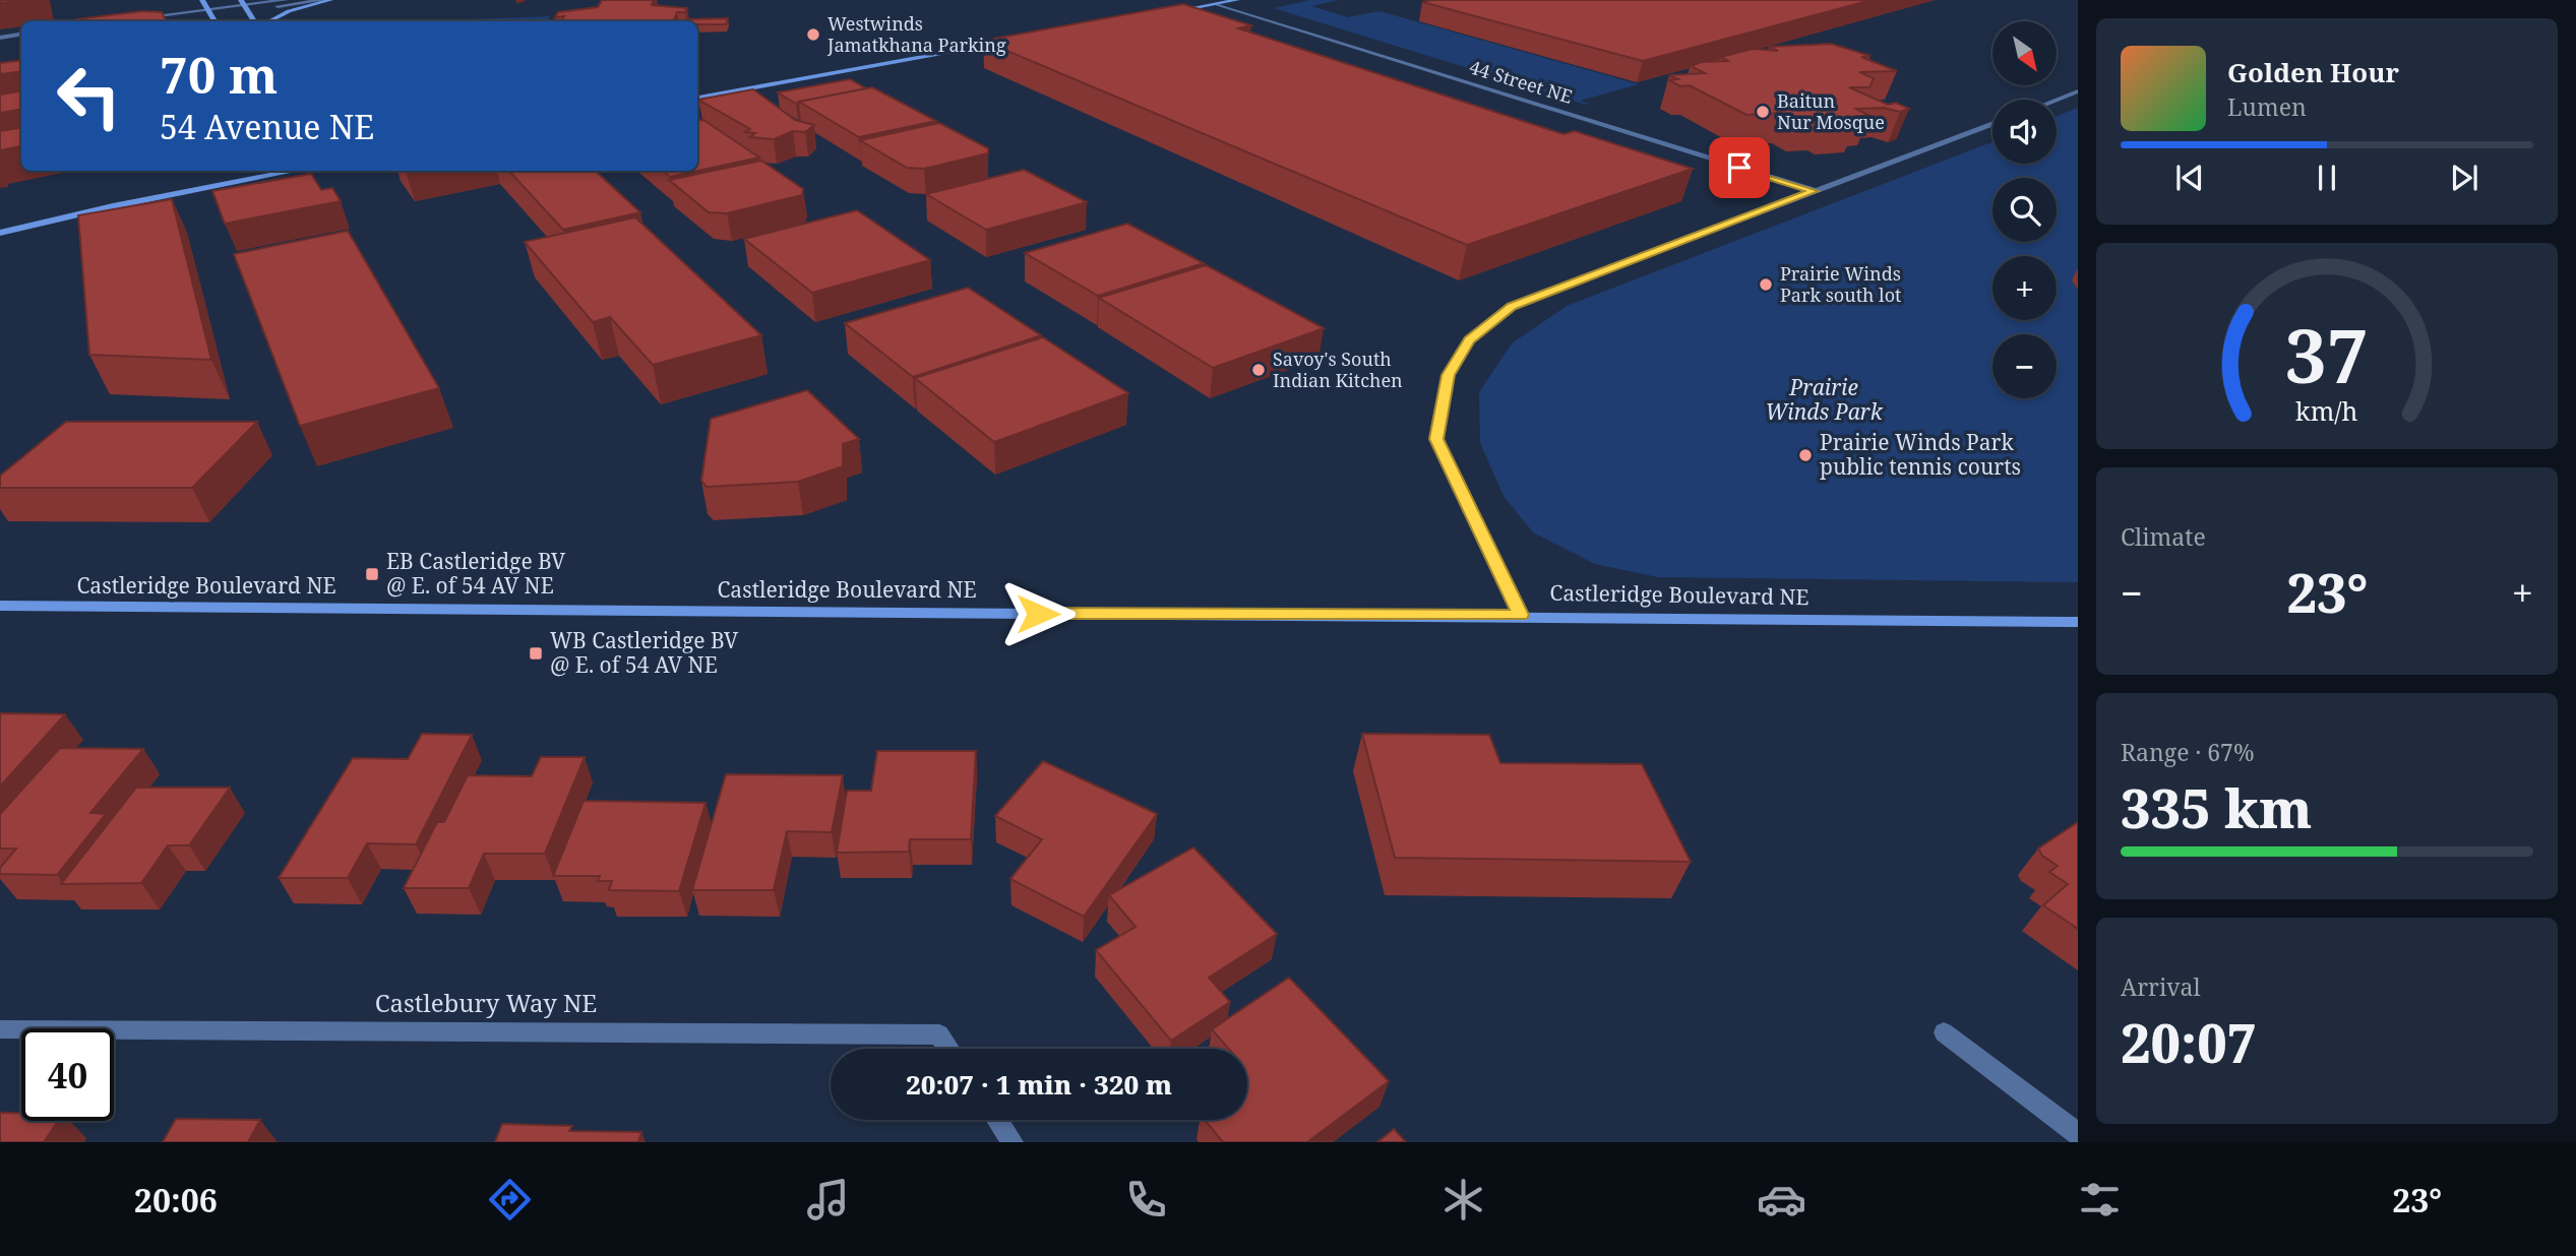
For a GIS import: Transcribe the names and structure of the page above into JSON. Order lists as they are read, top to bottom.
{
  "streets": {
    "street": ["44 Street NE", "Castleridge Boulevard NE", "Castlebury Way NE"]
  },
  "parks": ["Prairie Winds Park"],
  "places": {
    "other": [
      "Westwinds Jamatkhana Parking",
      "Baitun Nur Mosque",
      "Prairie Winds Park south lot",
      "Savoy's South Indian Kitchen",
      "Prairie Winds Park public tennis courts"
    ],
    "transit": ["EB Castleridge BV @ E. of 54 AV NE", "WB Castleridge BV @ E. of 54 AV NE"]
  },
  "north": "bottom right",
  "page": {
    "map_buttons": ["+", "−"],
    "turn": ["70 m", "54 Avenue NE"],
    "song": ["Golden Hour", "Lumen"],
    "tile": [
      "Climate",
      ["Range · 67%", "335 km"],
      ["Arrival", "20:07"]
    ],
    "heat": ["−", "23°", "+"],
    "limit": "40",
    "trip": "20:07 · 1 min · 320 m",
    "tabs": ["20:06", "23°"],
    "gauge": ["37", "km/h"]
  }
}
